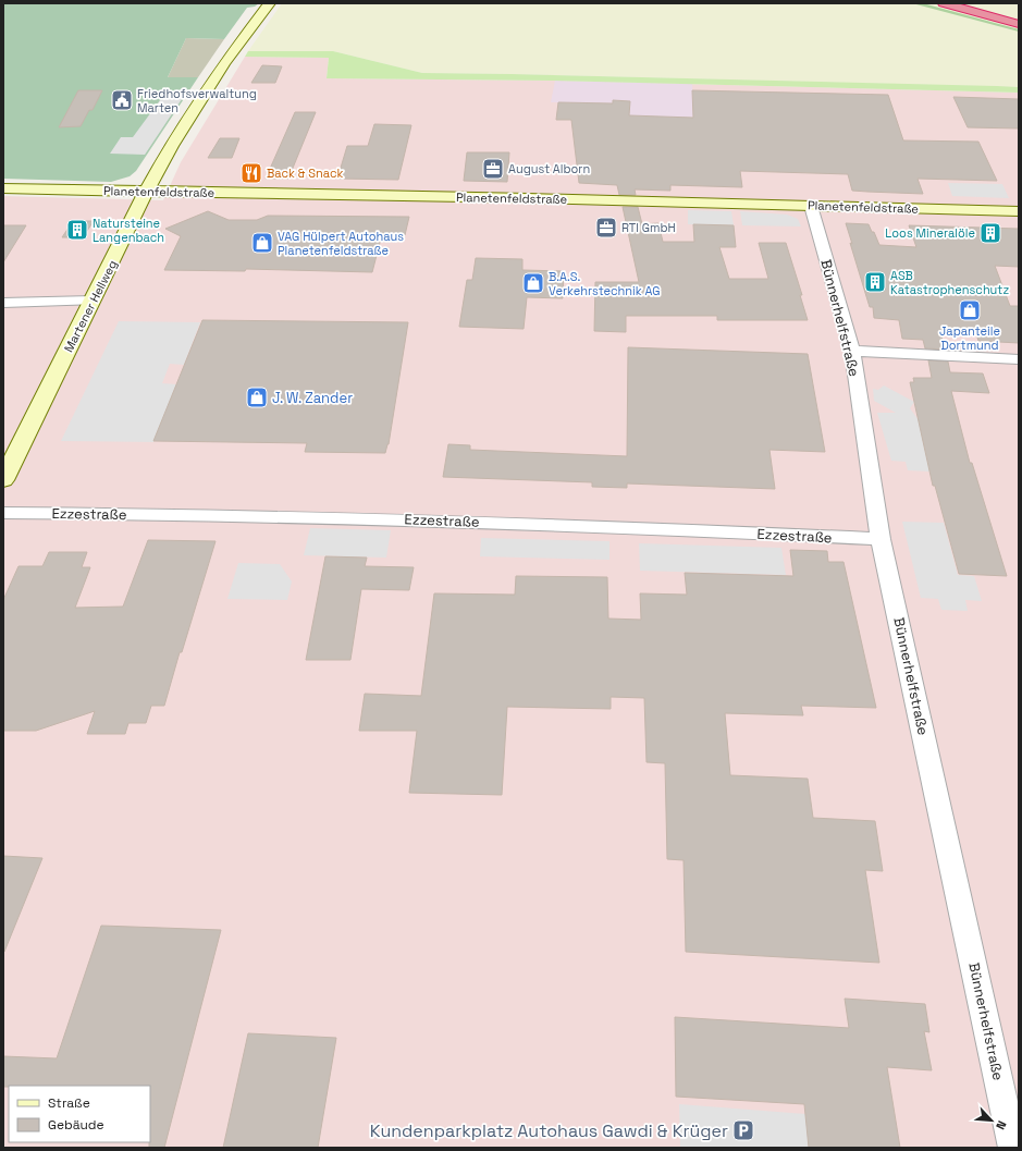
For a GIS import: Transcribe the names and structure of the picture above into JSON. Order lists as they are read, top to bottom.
{
  "streets": {
    "street": [
      "Planetenfeldstraße",
      "Martener Hellweg",
      "Bünnerhelfstraße",
      "Ezzestraße"
    ]
  },
  "crossings": [
    ["Planetenfeldstraße", "Martener Hellweg"],
    ["Planetenfeldstraße", "Bünnerhelfstraße"],
    ["Bünnerhelfstraße", "Ezzestraße"]
  ],
  "places": {
    "public building": ["Friedhofsverwaltung Marten"],
    "office": ["August Alborn", "RTI GmbH"],
    "restaurant": ["Back & Snack"],
    "building": ["Natursteine Langenbach", "Loos Mineralöle", "ASB Katastrophenschutz"],
    "shop": [
      "VAG Hülpert Autohaus Planetenfeldstraße",
      "B.A.S. Verkehrstechnik AG",
      "Japanteile Dortmund",
      "J. W. Zander"
    ],
    "parking": ["Kundenparkplatz Autohaus Gawdi & Krüger"]
  },
  "legend": ["Straße", "Gebäude"],
  "north": "bottom right"
}
